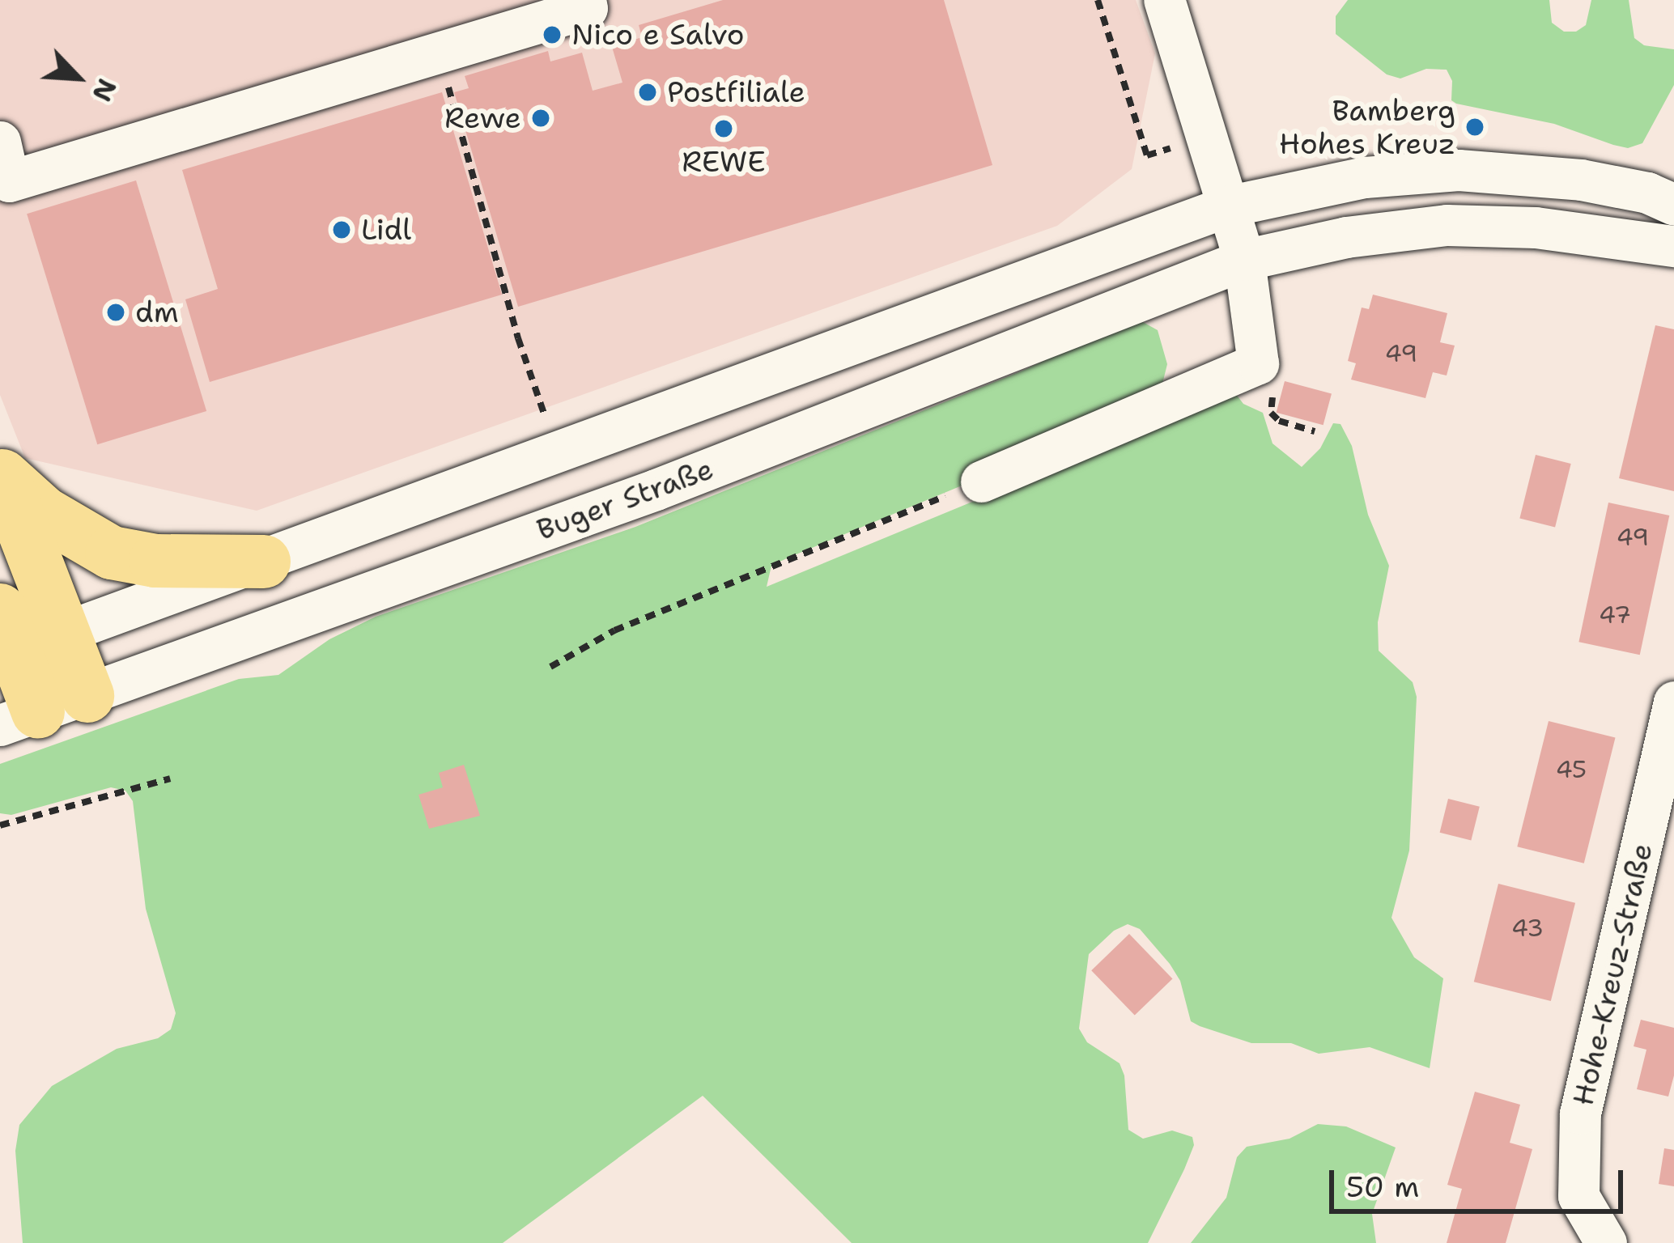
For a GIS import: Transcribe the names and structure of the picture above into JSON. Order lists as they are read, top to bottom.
{
  "streets": {
    "street": ["Buger Straße", "Hohe-Kreuz-Straße"]
  },
  "places": [
    "Nico e Salvo",
    "Postfiliale",
    "Rewe",
    "Bamberg Hohes Kreuz",
    "REWE",
    "Lidl",
    "dm"
  ],
  "house_numbers": [
    "49",
    "49",
    "47",
    "45",
    "43"
  ],
  "scale_bar": "50 m",
  "north": "bottom right"
}
